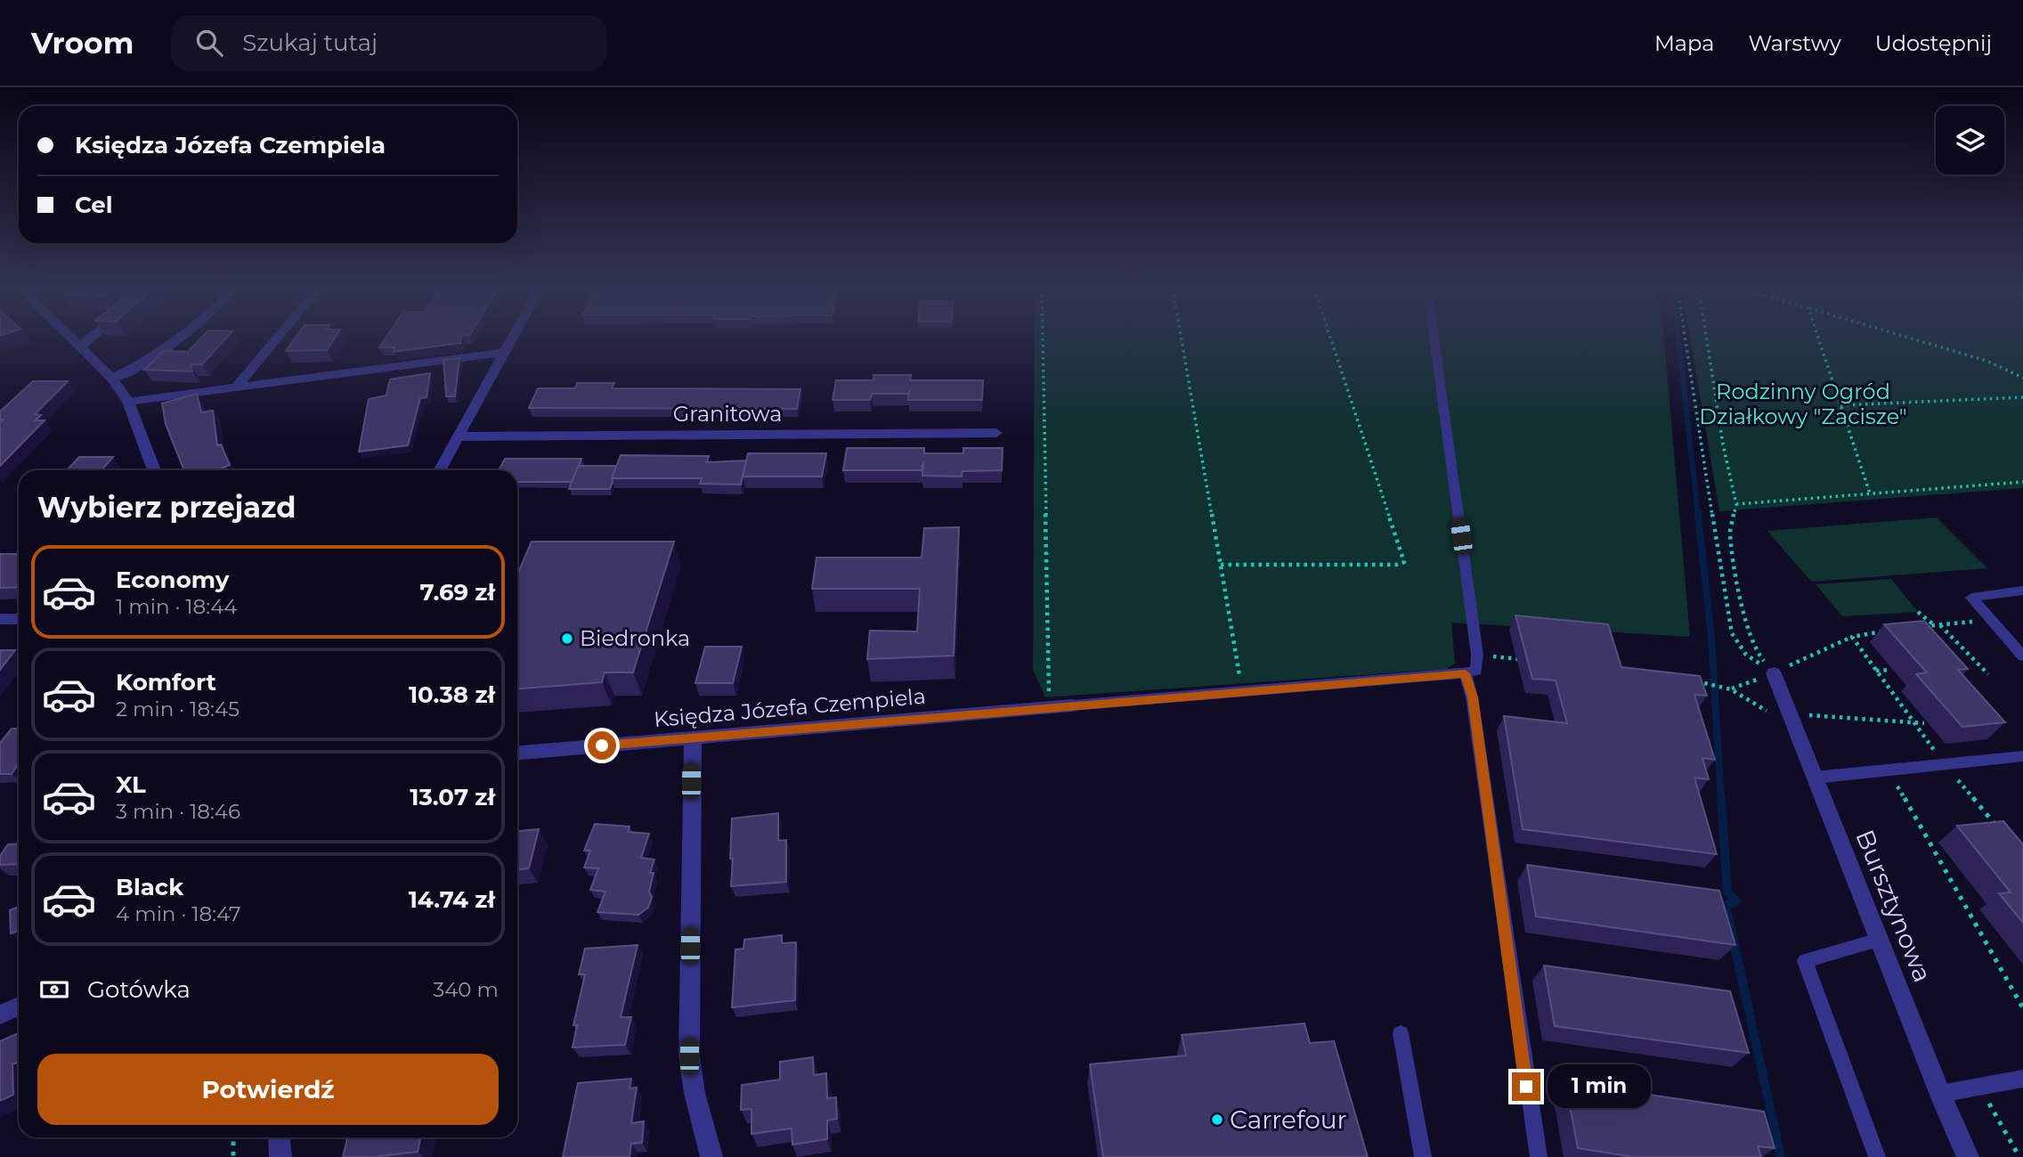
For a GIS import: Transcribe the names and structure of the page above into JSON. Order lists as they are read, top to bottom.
{
  "streets": {
    "street": ["Granitowa", "Księdza Józefa Czempiela", "Bursztynowa"]
  },
  "parks": ["Rodzinny Ogród Działkowy \"Zacisze\""],
  "places": ["Biedronka", "Carrefour"],
  "page": {
    "header": "Vroom",
    "search": "Szukaj tutaj",
    "nav": ["Mapa", "Warstwy", "Udostępnij"],
    "banner": ["Księdza Józefa Czempiela", "Cel"],
    "heading": "Wybierz przejazd",
    "list": [
      {
        "name": "Economy",
        "note": "1 min · 18:44",
        "value": "7.69 zł"
      },
      {
        "name": "Komfort",
        "note": "2 min · 18:45",
        "value": "10.38 zł"
      },
      {
        "name": "XL",
        "note": "3 min · 18:46",
        "value": "13.07 zł"
      },
      {
        "name": "Black",
        "note": "4 min · 18:47",
        "value": "14.74 zł"
      }
    ],
    "pay": ["Gotówka", "340 m"],
    "buttons": "Potwierdź",
    "bubble": "1 min"
  }
}
